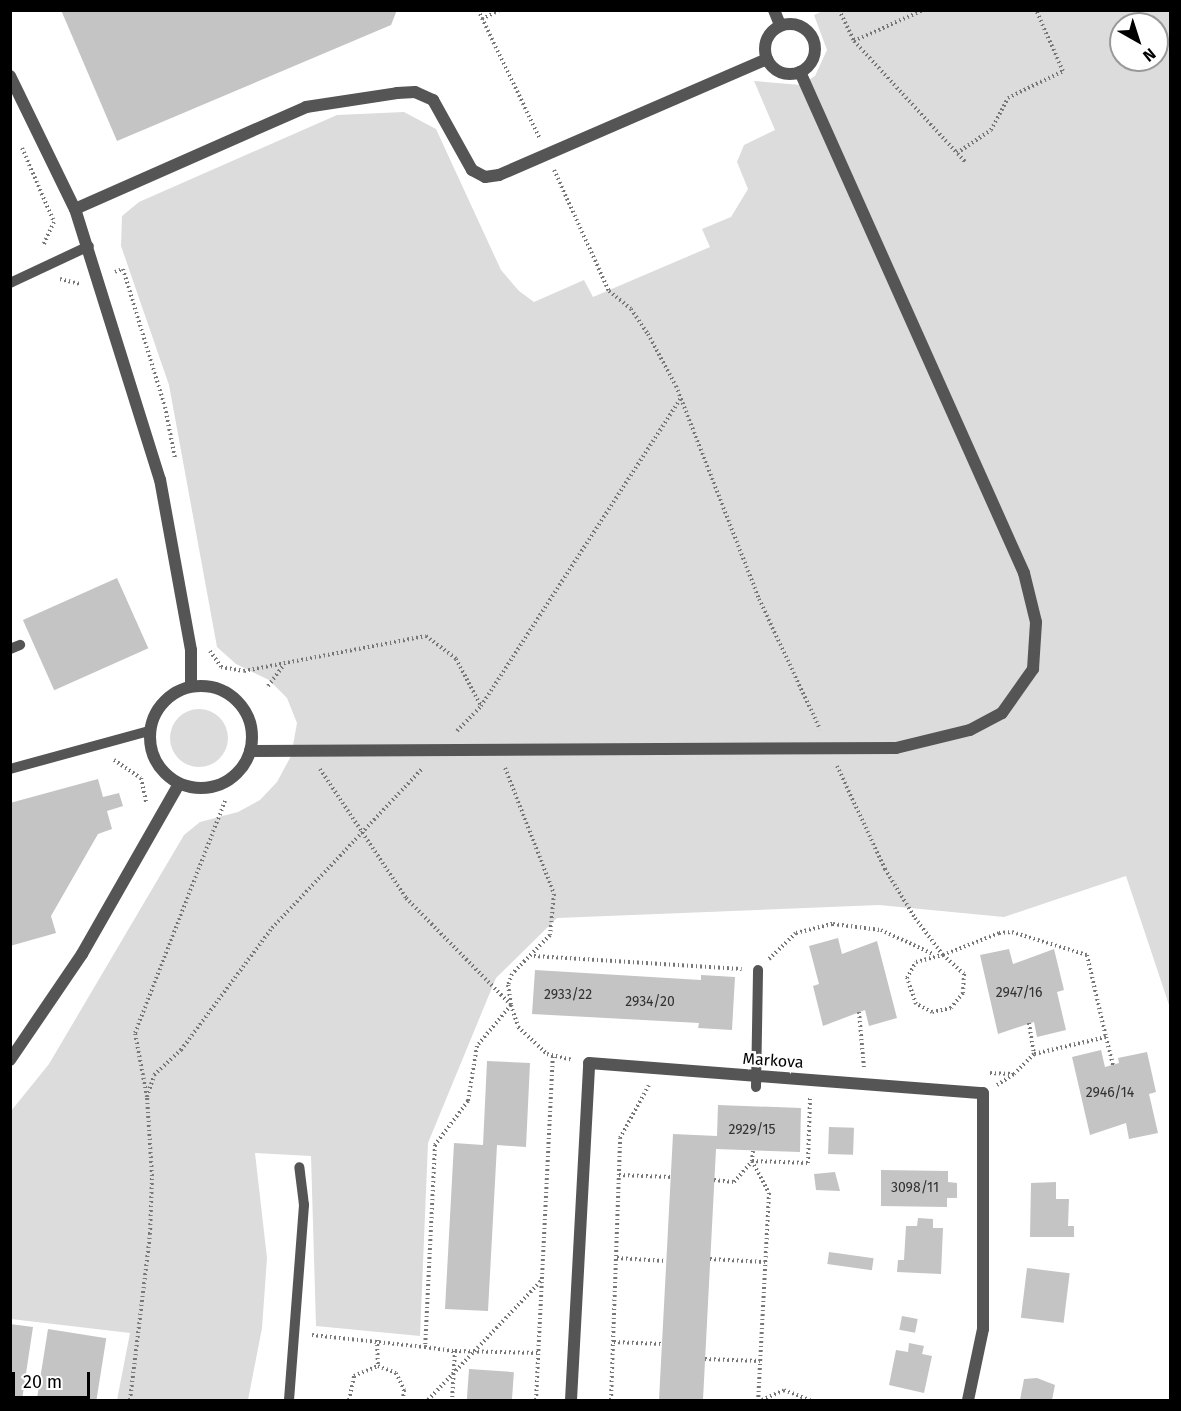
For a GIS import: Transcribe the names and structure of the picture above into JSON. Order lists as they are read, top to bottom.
{
  "streets": {
    "street": ["Markova"]
  },
  "house_numbers": [
    "2947/16",
    "2933/22",
    "2934/20",
    "2946/14",
    "2929/15",
    "3098/11"
  ],
  "scale_bar": "20 m",
  "north": "bottom right"
}
